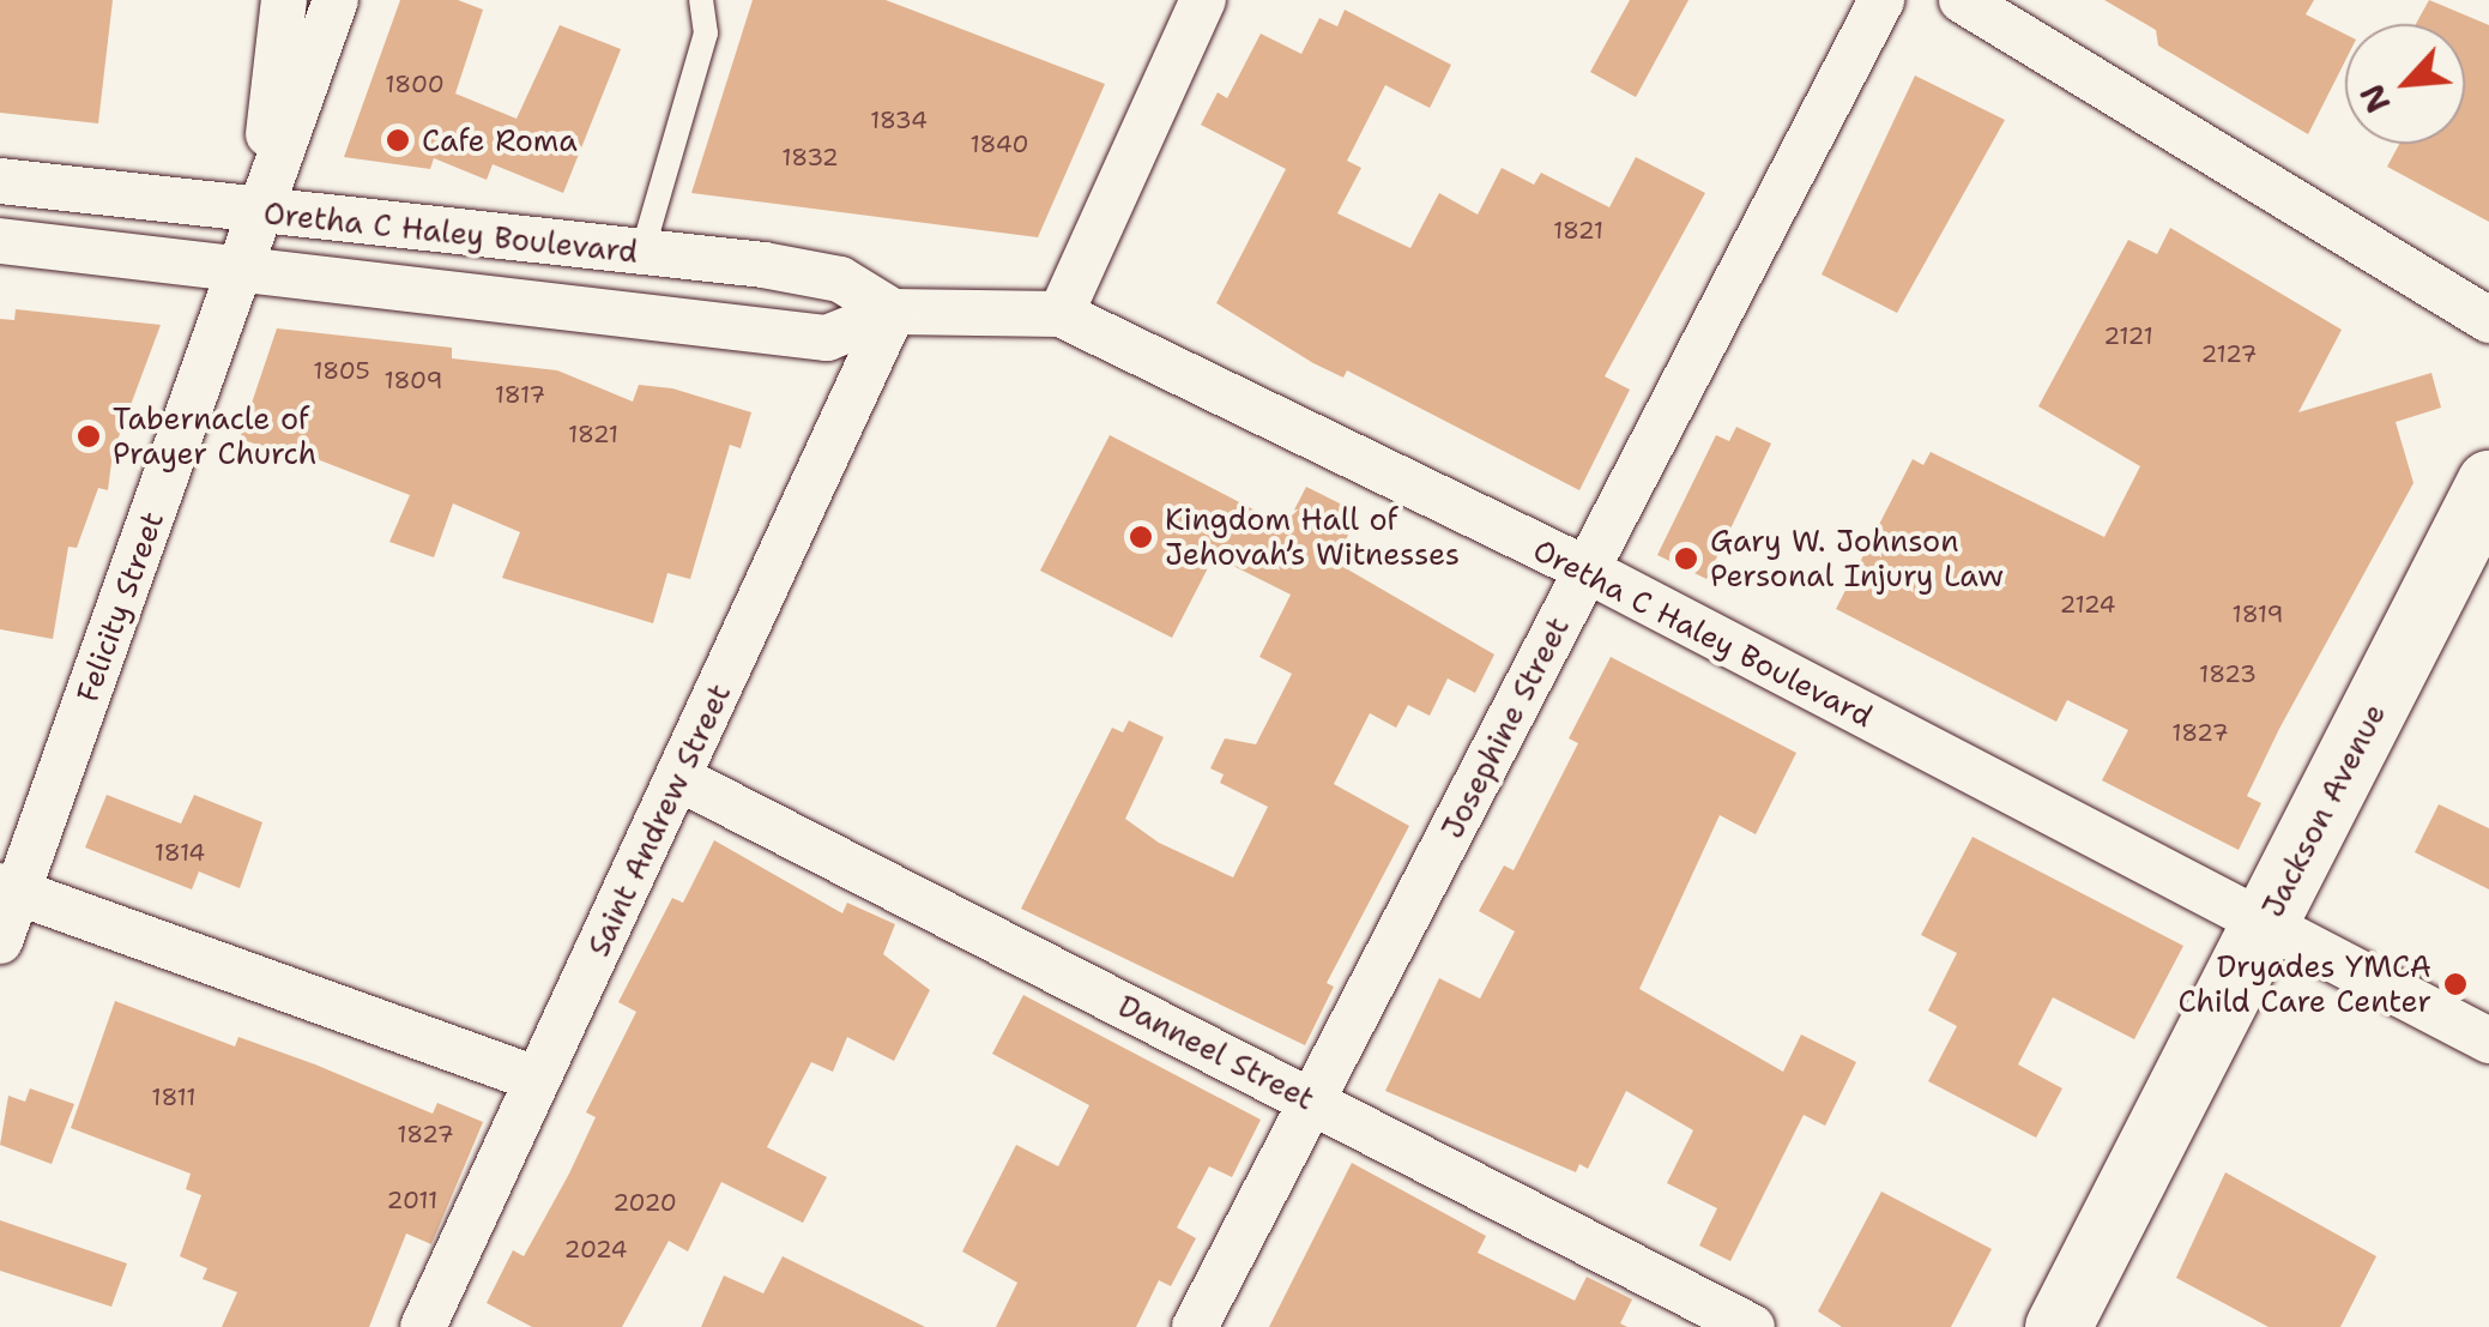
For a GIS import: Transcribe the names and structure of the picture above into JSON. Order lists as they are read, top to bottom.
{
  "streets": {
    "street": [
      "Oretha C Haley Boulevard",
      "Felicity Street",
      "Josephine Street",
      "Jackson Avenue",
      "Saint Andrew Street",
      "Danneel Street"
    ]
  },
  "crossings": [
    ["Oretha C Haley Boulevard", "Felicity Street"],
    ["Oretha C Haley Boulevard", "Josephine Street"],
    ["Oretha C Haley Boulevard", "Jackson Avenue"],
    ["Oretha C Haley Boulevard", "Saint Andrew Street"],
    ["Josephine Street", "Danneel Street"],
    ["Saint Andrew Street", "Danneel Street"]
  ],
  "places": [
    "Cafe Roma",
    "Tabernacle of Prayer Church",
    "Kingdom Hall of Jehovah’s Witnesses",
    "Gary W. Johnson Personal Injury Law",
    "Dryades YMCA Child Care Center"
  ],
  "house_numbers": [
    "1800",
    "1834",
    "1840",
    "1832",
    "1821",
    "2121",
    "2127",
    "1805",
    "1809",
    "1817",
    "1821",
    "2124",
    "1819",
    "1823",
    "1827",
    "1814",
    "1811",
    "1827",
    "2011",
    "2020",
    "2024"
  ],
  "north": "bottom left"
}
